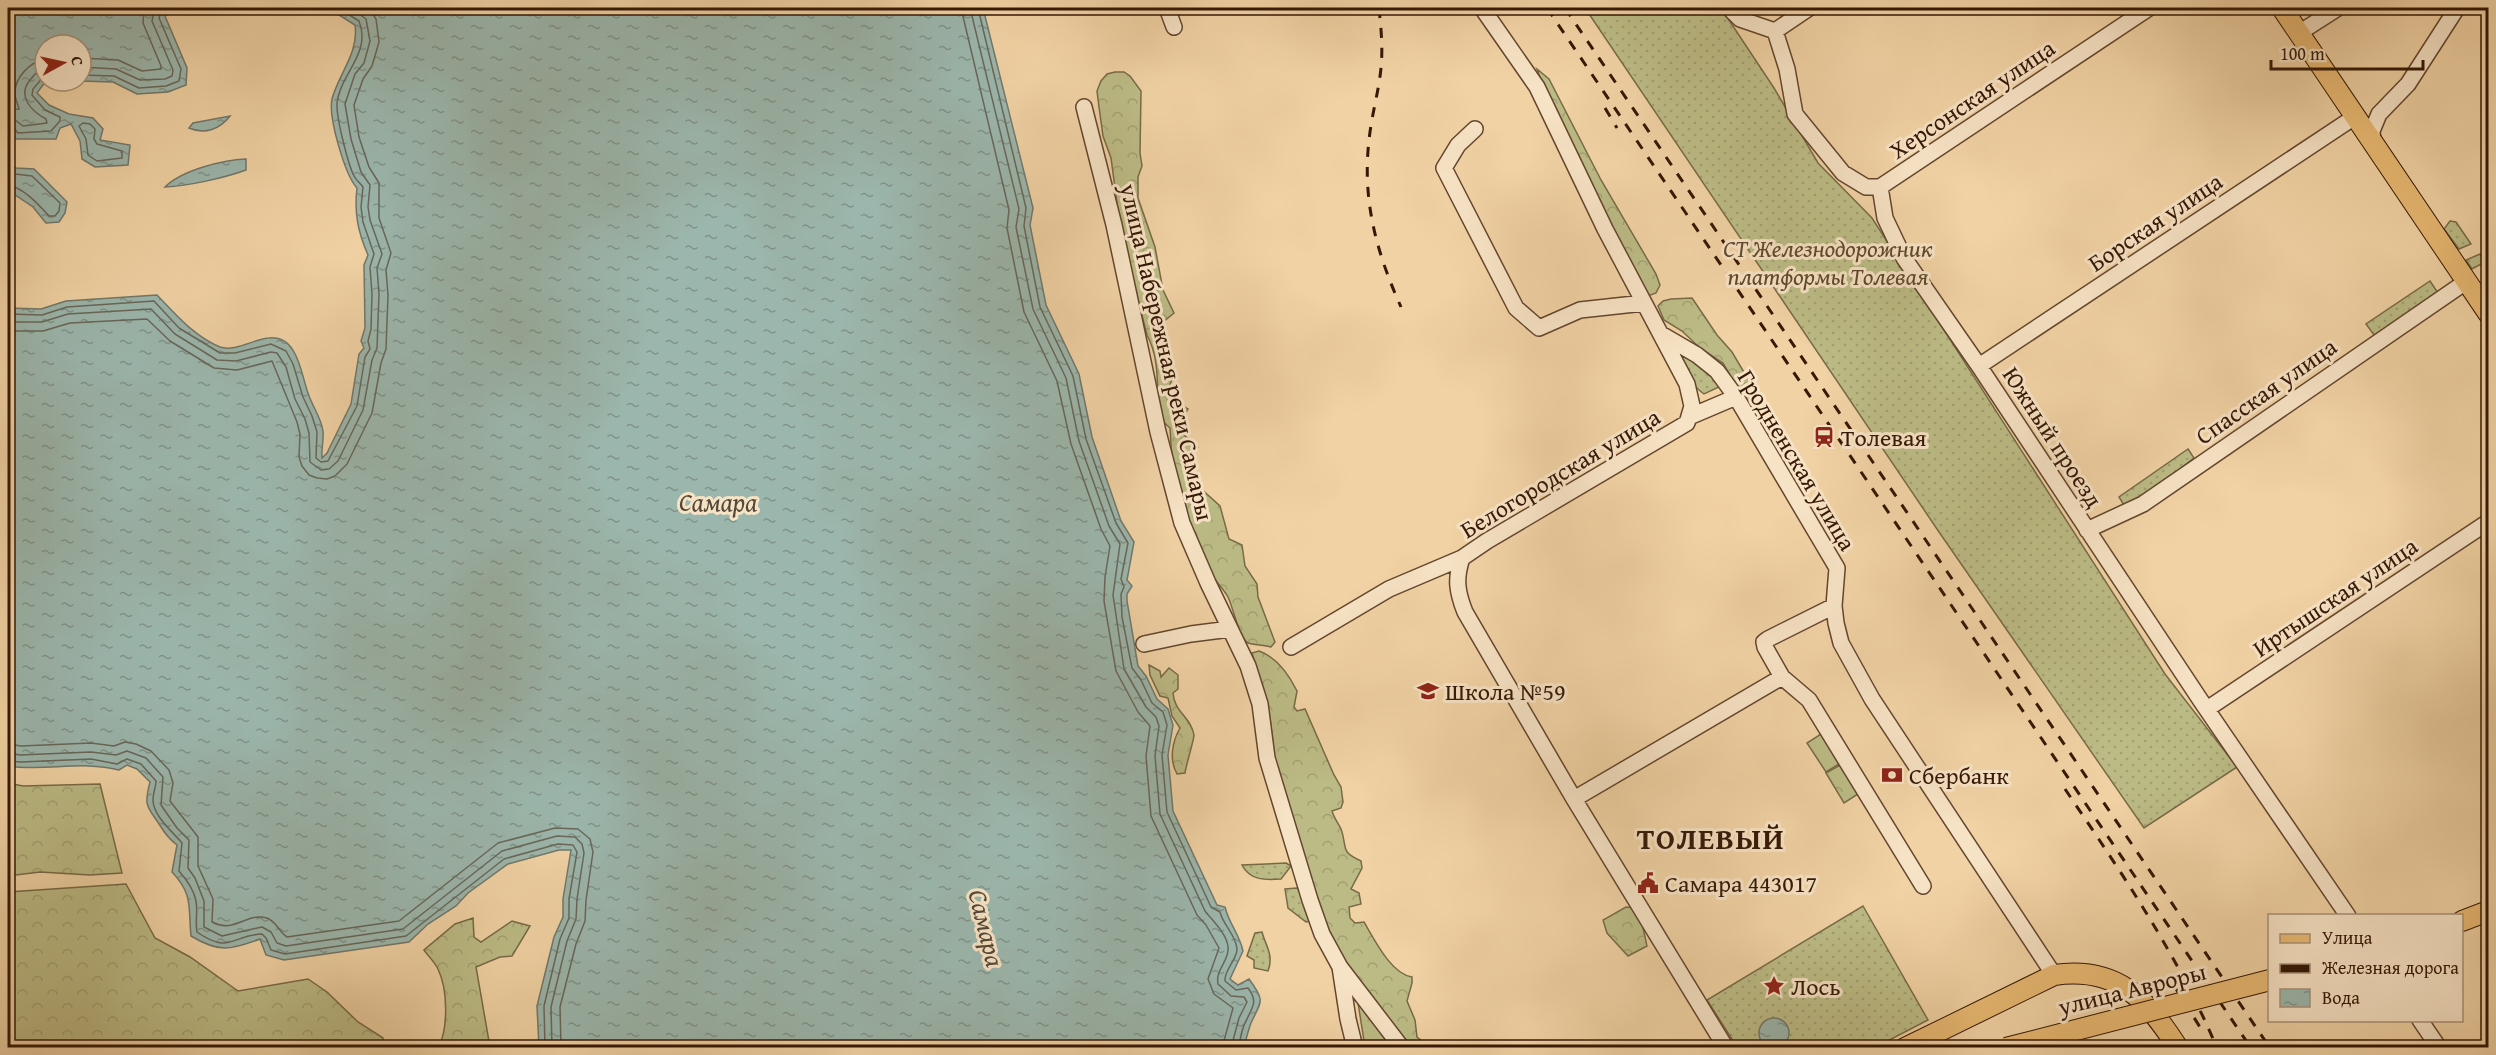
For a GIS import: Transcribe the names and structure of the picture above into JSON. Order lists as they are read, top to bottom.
{
  "streets": {
    "main road": ["улица Авроры"],
    "street": [
      "Херсонская улица",
      "Борская улица",
      "улица Набережная реки Самары",
      "Спасская улица",
      "Южный проезд",
      "Гродненская улица",
      "Белогородская улица",
      "Иртышская улица"
    ]
  },
  "crossings": [
    ["Херсонская улица", "Южный проезд"],
    ["Борская улица", "Южный проезд"],
    ["Спасская улица", "Южный проезд"],
    ["Южный проезд", "Иртышская улица"],
    ["Гродненская улица", "Белогородская улица"]
  ],
  "districts": ["ТОЛЕВЫЙ"],
  "water": ["Самара"],
  "parks": ["СТ Железнодорожник платформы Толевая"],
  "places": {
    "station": ["Толевая"],
    "school or university": ["Школа №59"],
    "bank": ["Сбербанк"],
    "public building": ["Самара 443017"],
    "place": ["Лось"]
  },
  "legend": ["Улица", "Железная дорога", "Вода"],
  "scale_bar": "100 m",
  "north": "right"
}
